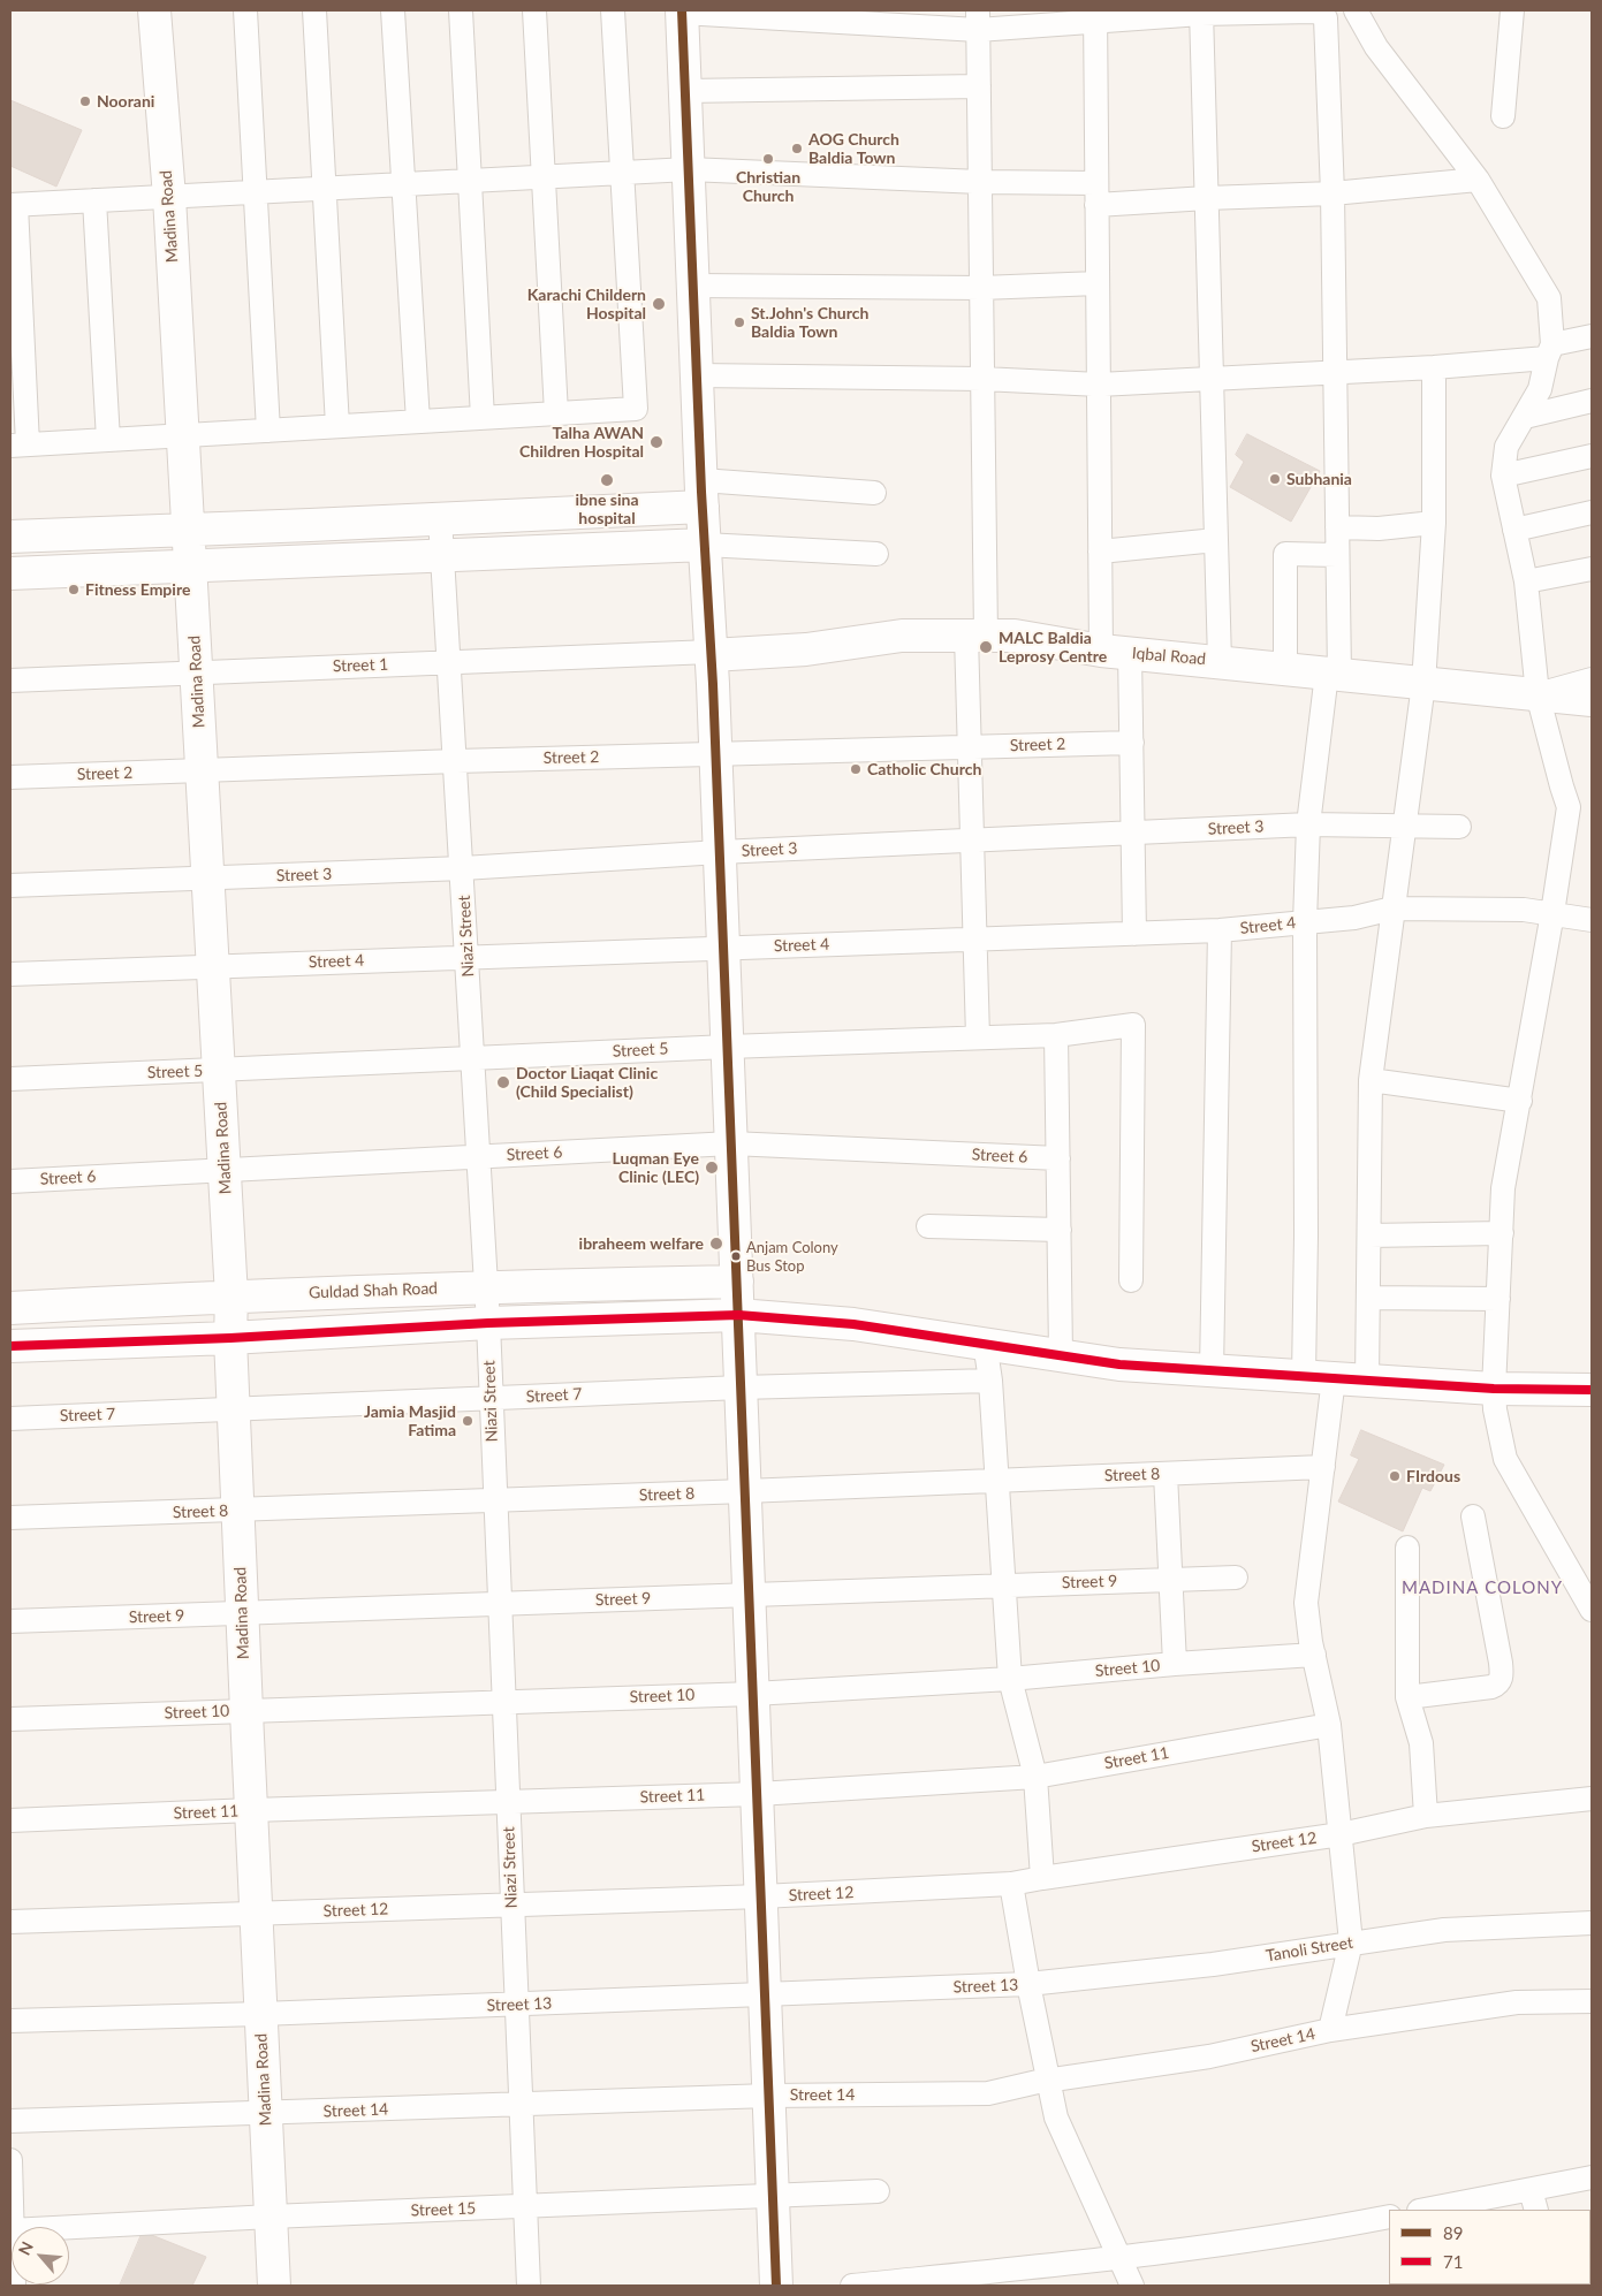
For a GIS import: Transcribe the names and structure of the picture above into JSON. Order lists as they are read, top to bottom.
{
  "streets": {
    "street": [
      "Madina Road",
      "Iqbal Road",
      "Street 1",
      "Street 2",
      "Street 3",
      "Street 4",
      "Niazi Street",
      "Street 5",
      "Street 6",
      "Guldad Shah Road",
      "Street 7",
      "Street 8",
      "Street 9",
      "Street 10",
      "Street 11",
      "Street 12",
      "Tanoli Street",
      "Street 13",
      "Street 14",
      "Street 15"
    ]
  },
  "crossings": [
    ["Madina Road", "Street 1"],
    ["Madina Road", "Street 2"],
    ["Madina Road", "Street 3"],
    ["Madina Road", "Street 4"],
    ["Madina Road", "Street 5"],
    ["Madina Road", "Street 6"],
    ["Madina Road", "Guldad Shah Road"],
    ["Madina Road", "Street 7"],
    ["Madina Road", "Street 8"],
    ["Madina Road", "Street 9"],
    ["Madina Road", "Street 10"],
    ["Madina Road", "Street 11"],
    ["Madina Road", "Street 12"],
    ["Madina Road", "Street 13"],
    ["Madina Road", "Street 14"],
    ["Madina Road", "Street 15"],
    ["Iqbal Road", "Street 1"],
    ["Street 1", "Niazi Street"],
    ["Street 2", "Niazi Street"],
    ["Street 3", "Niazi Street"],
    ["Street 4", "Niazi Street"],
    ["Niazi Street", "Street 5"],
    ["Niazi Street", "Street 6"],
    ["Niazi Street", "Guldad Shah Road"],
    ["Niazi Street", "Street 7"],
    ["Niazi Street", "Street 8"],
    ["Niazi Street", "Street 9"],
    ["Niazi Street", "Street 10"],
    ["Niazi Street", "Street 11"],
    ["Niazi Street", "Street 12"],
    ["Niazi Street", "Street 13"],
    ["Niazi Street", "Street 14"],
    ["Niazi Street", "Street 15"],
    ["Tanoli Street", "Street 13"]
  ],
  "districts": ["MADINA COLONY"],
  "places": [
    "Noorani",
    "AOG Church Baldia Town",
    "Christian Church",
    "Karachi Childern Hospital",
    "St.John's Church Baldia Town",
    "Talha AWAN Children Hospital",
    "Subhania",
    "ibne sina hospital",
    "Fitness Empire",
    "MALC Baldia Leprosy Centre",
    "Catholic Church",
    "Doctor Liaqat Clinic (Child Specialist)",
    "Luqman Eye Clinic (LEC)",
    "ibraheem welfare",
    "Anjam Colony Bus Stop",
    "Jamia Masjid Fatima",
    "FIrdous"
  ],
  "lines": ["transit line 89", "transit line 71"],
  "legend": ["89", "71"],
  "north": "top left"
}
